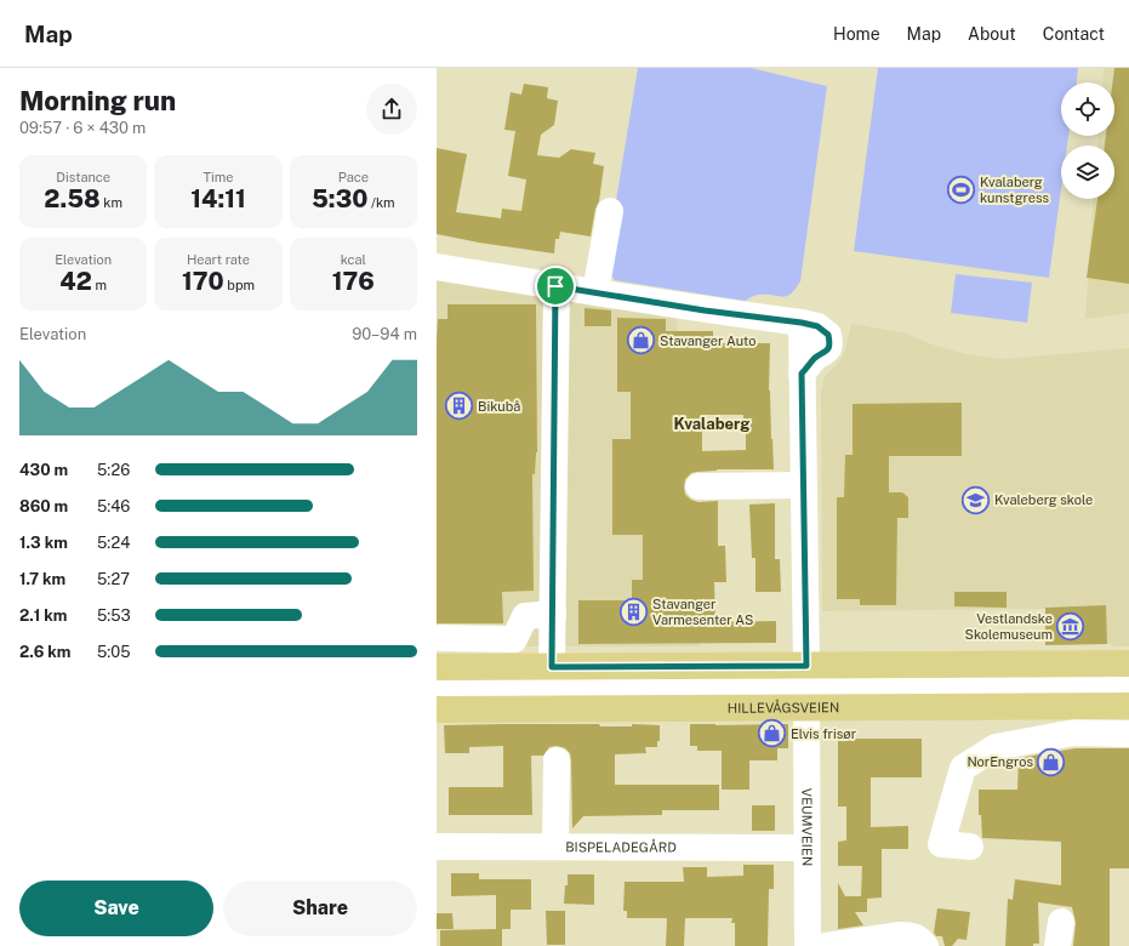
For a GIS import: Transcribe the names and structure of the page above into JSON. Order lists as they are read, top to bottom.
{
  "streets": {
    "main road": ["HILLEVÅGSVEIEN"],
    "street": ["VEUMVEIEN", "BISPELADEGÅRD"]
  },
  "crossings": [
    ["HILLEVÅGSVEIEN", "VEUMVEIEN"],
    ["VEUMVEIEN", "BISPELADEGÅRD"]
  ],
  "districts": ["Kvalaberg"],
  "places": {
    "sports": ["Kvalaberg kunstgress"],
    "shop": ["Stavanger Auto", "Elvis frisør", "NorEngros"],
    "building": ["Bikubå", "Stavanger Varmesenter AS"],
    "school or university": ["Kvaleberg skole"],
    "museum": ["Vestlandske Skolemuseum"]
  },
  "page": {
    "header": "Map",
    "nav": [
      "Home",
      "Map",
      "About",
      "Contact"
    ],
    "heading": ["Morning run", "09:57 · 6 × 430 m"],
    "stats": [
      ["Distance", "2.58 km"],
      ["Time", "14:11"],
      ["Pace", "5:30 /km"],
      ["Elevation", "42 m"],
      ["Heart rate", "170 bpm"],
      ["kcal", "176"]
    ],
    "chart": ["Elevation", "90–94 m"],
    "list": [
      {
        "name": "430 m",
        "note": "5:26"
      },
      {
        "name": "860 m",
        "note": "5:46"
      },
      {
        "name": "1.3 km",
        "note": "5:24"
      },
      {
        "name": "1.7 km",
        "note": "5:27"
      },
      {
        "name": "2.1 km",
        "note": "5:53"
      },
      {
        "name": "2.6 km",
        "note": "5:05"
      }
    ],
    "buttons": ["Save", "Share"]
  }
}
